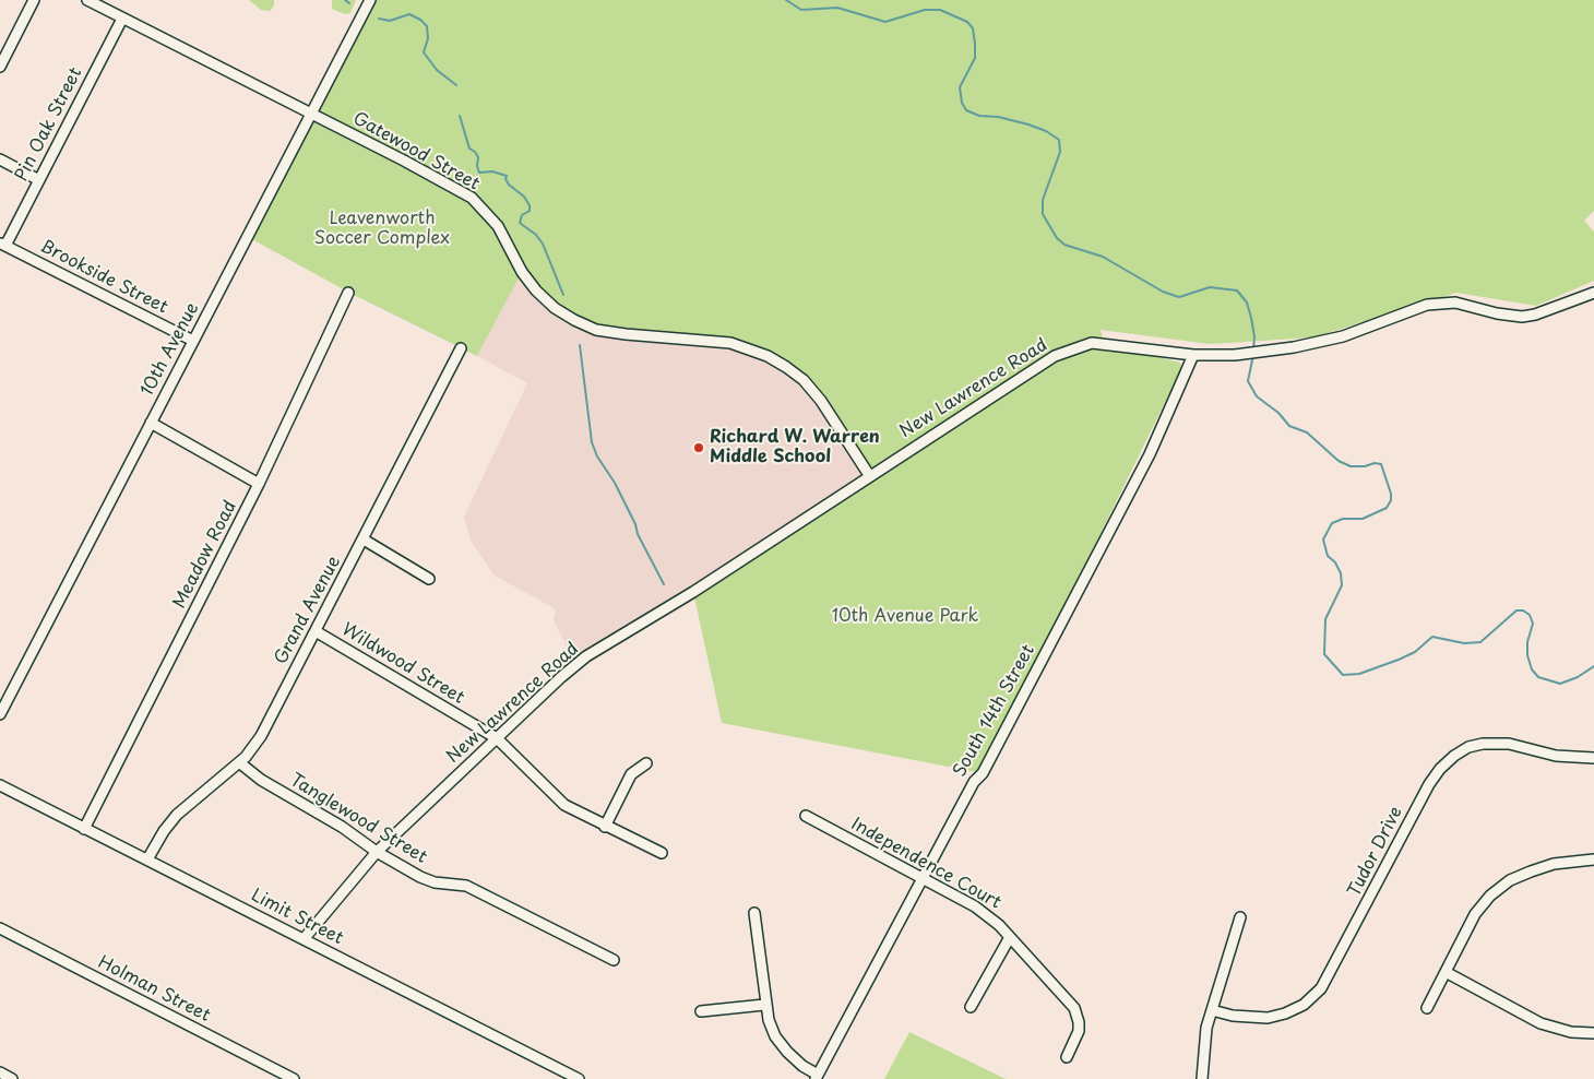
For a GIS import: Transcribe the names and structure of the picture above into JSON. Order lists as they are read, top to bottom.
{
  "streets": {
    "street": [
      "Pin Oak Street",
      "Gatewood Street",
      "Brookside Street",
      "10th Avenue",
      "New Lawrence Road",
      "Meadow Road",
      "Grand Avenue",
      "Wildwood Street",
      "South 14th Street",
      "Tanglewood Street",
      "Tudor Drive",
      "Independence Court",
      "Limit Street",
      "Holman Street"
    ]
  },
  "crossings": [
    ["Pin Oak Street", "Gatewood Street"],
    ["Pin Oak Street", "Brookside Street"],
    ["Gatewood Street", "10th Avenue"],
    ["Gatewood Street", "New Lawrence Road"],
    ["Brookside Street", "10th Avenue"],
    ["New Lawrence Road", "Wildwood Street"],
    ["New Lawrence Road", "South 14th Street"],
    ["New Lawrence Road", "Tanglewood Street"],
    ["New Lawrence Road", "Limit Street"],
    ["Meadow Road", "Limit Street"],
    ["Grand Avenue", "Wildwood Street"],
    ["Grand Avenue", "Tanglewood Street"],
    ["Grand Avenue", "Limit Street"],
    ["South 14th Street", "Independence Court"]
  ],
  "parks": ["Leavenworth Soccer Complex", "10th Avenue Park"],
  "places": ["Richard W. Warren Middle School"]
}
